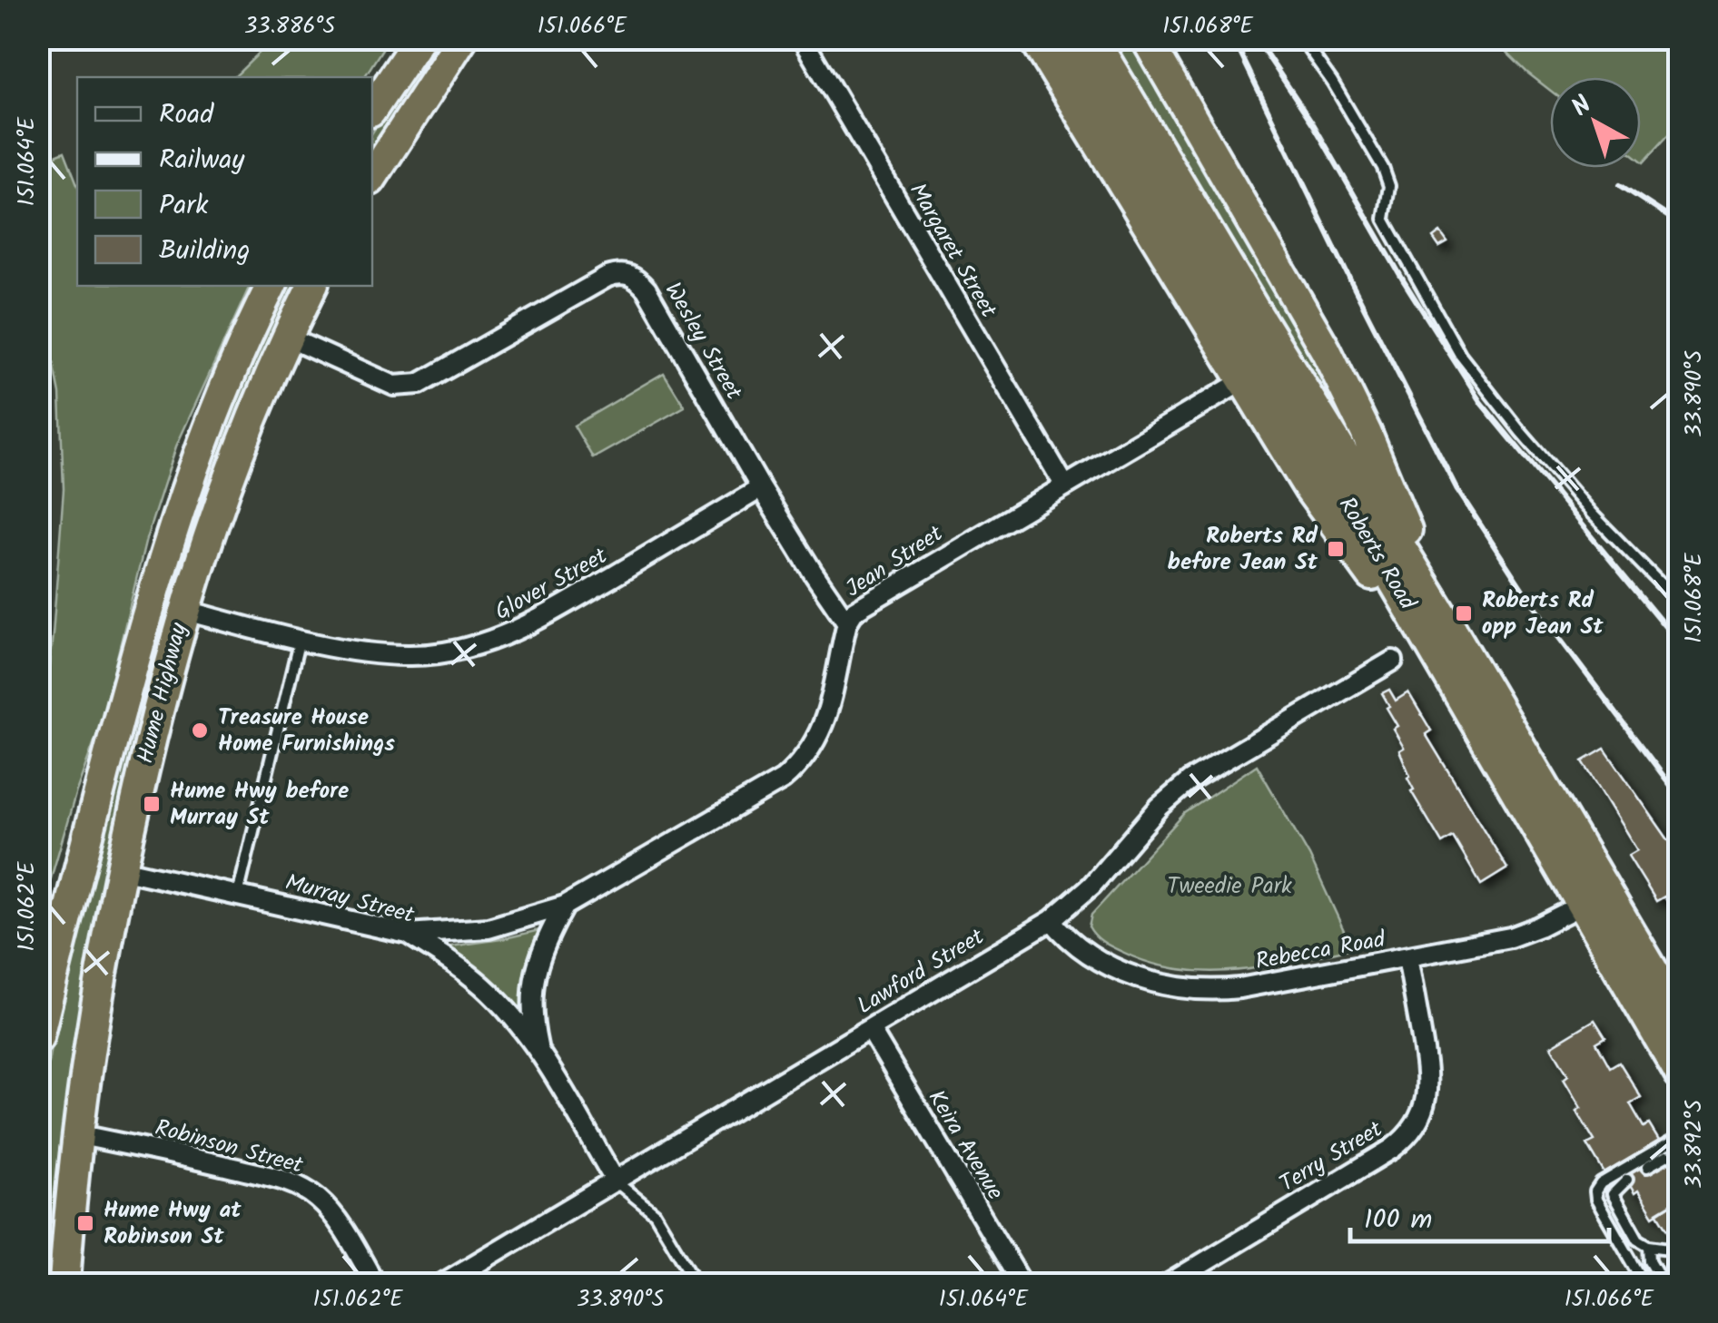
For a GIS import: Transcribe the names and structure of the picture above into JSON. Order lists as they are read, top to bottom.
{
  "streets": {
    "highway": ["Roberts Road", "Hume Highway"],
    "street": [
      "Margaret Street",
      "Wesley Street",
      "Jean Street",
      "Glover Street",
      "Murray Street",
      "Rebecca Road",
      "Lawford Street",
      "Keira Avenue",
      "Robinson Street",
      "Terry Street"
    ]
  },
  "crossings": [
    ["Margaret Street", "Jean Street"],
    ["Wesley Street", "Jean Street"],
    ["Wesley Street", "Glover Street"],
    ["Wesley Street", "Hume Highway"],
    ["Roberts Road", "Rebecca Road"],
    ["Jean Street", "Murray Street"],
    ["Glover Street", "Hume Highway"],
    ["Hume Highway", "Murray Street"],
    ["Hume Highway", "Robinson Street"],
    ["Murray Street", "Lawford Street"],
    ["Rebecca Road", "Lawford Street"],
    ["Rebecca Road", "Terry Street"],
    ["Lawford Street", "Keira Avenue"]
  ],
  "parks": ["Tweedie Park"],
  "places": {
    "transit": [
      "Roberts Rd before Jean St",
      "Roberts Rd opp Jean St",
      "Hume Hwy before Murray St",
      "Hume Hwy at Robinson St"
    ],
    "other": ["Treasure House Home Furnishings"]
  },
  "legend": [
    "Road",
    "Railway",
    "Park",
    "Building"
  ],
  "scale_bar": "100 m",
  "north": "top left",
  "coordinates": [
    "33.886°S",
    "151.066°E",
    "151.068°E",
    "151.064°E",
    "33.890°S",
    "151.062°E",
    "33.892°S"
  ]
}
